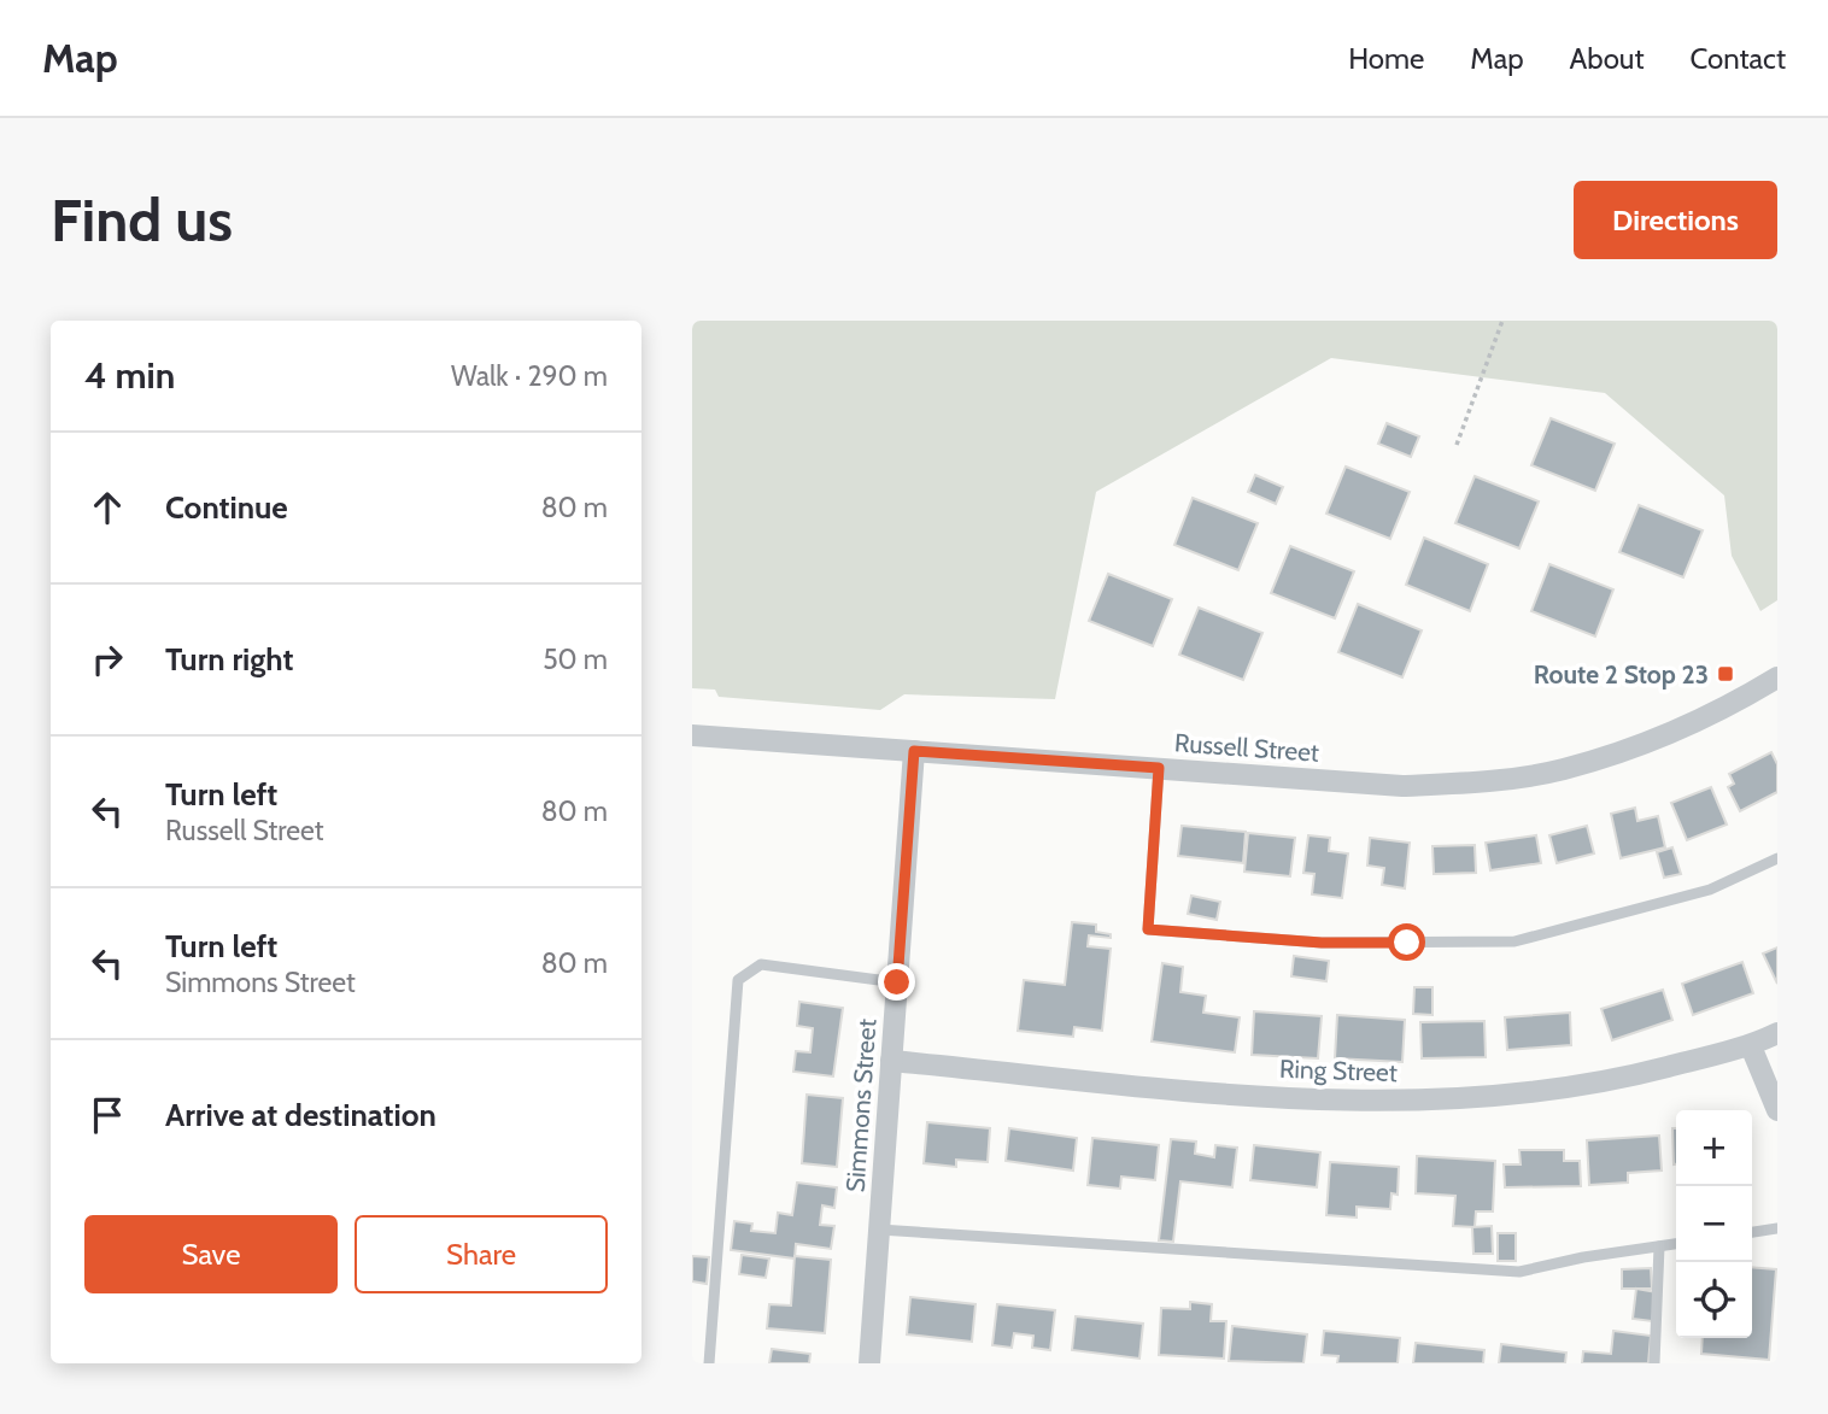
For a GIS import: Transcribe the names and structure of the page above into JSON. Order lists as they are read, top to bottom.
{
  "streets": {
    "street": ["Russell Street", "Ring Street", "Simmons Street"]
  },
  "crossings": [
    ["Russell Street", "Simmons Street"],
    ["Ring Street", "Simmons Street"]
  ],
  "places": {
    "transit": ["Route 2 Stop 23"]
  },
  "page": {
    "header": "Map",
    "nav": [
      "Home",
      "Map",
      "About",
      "Contact"
    ],
    "buttons": [
      "Directions",
      ["Save", "Share"]
    ],
    "title": "Find us",
    "heading": ["4 min", "Walk · 290 m"],
    "list": [
      ["Continue", "80 m"],
      ["Turn right", "50 m"],
      ["Turn left", "Russell Street", "80 m"],
      ["Turn left", "Simmons Street", "80 m"],
      "Arrive at destination"
    ],
    "map_buttons": ["+", "−"]
  }
}
